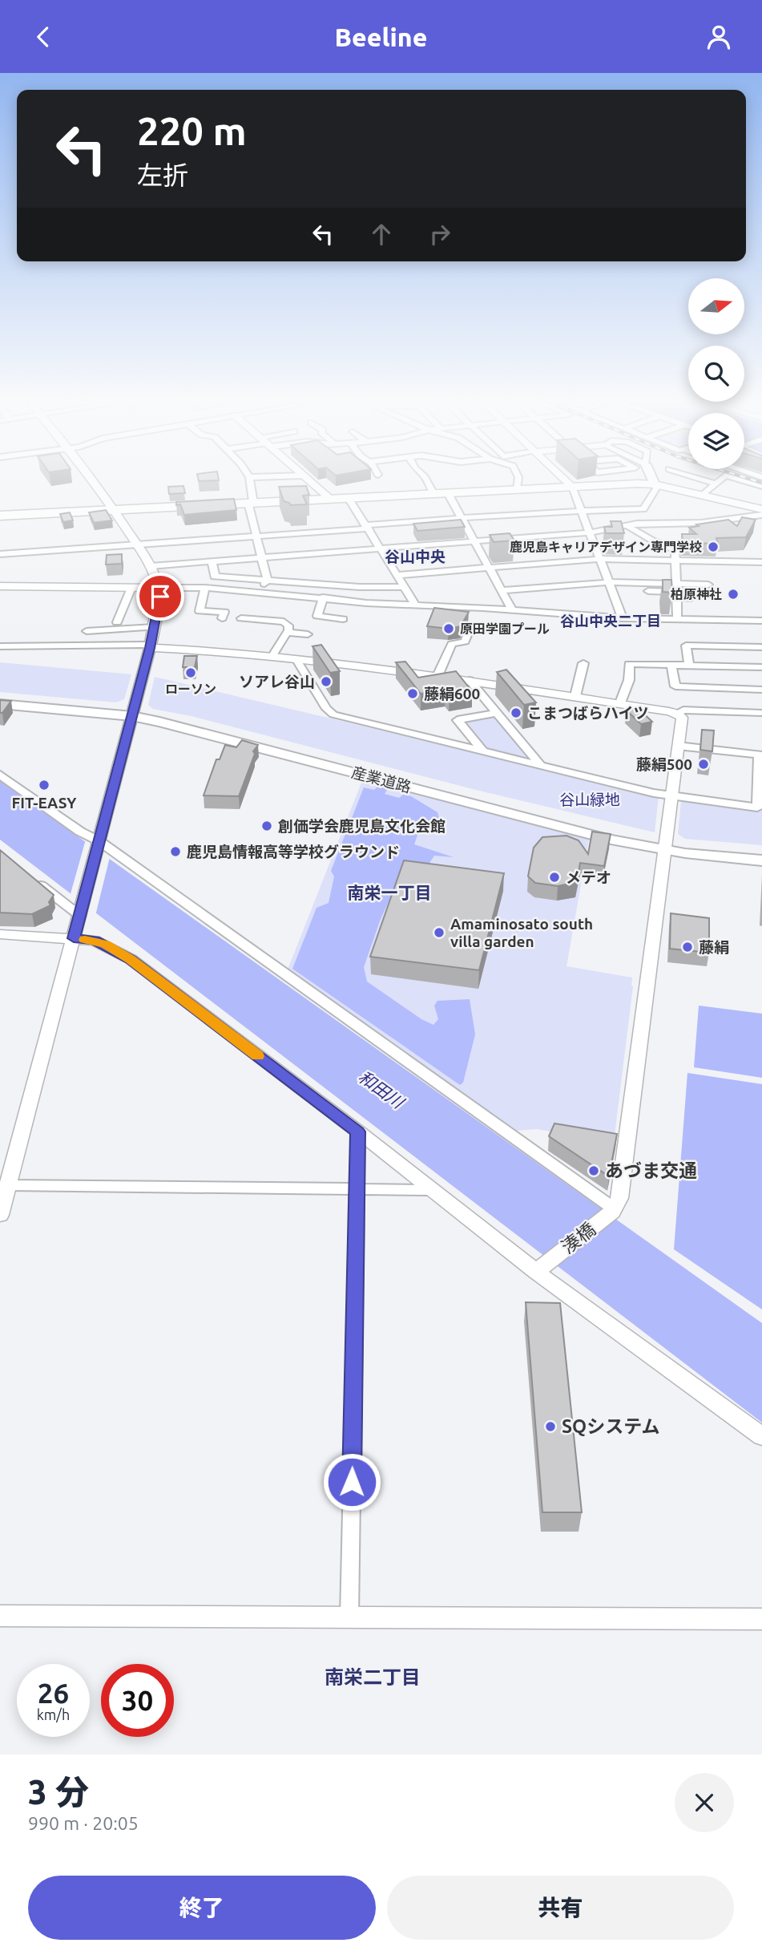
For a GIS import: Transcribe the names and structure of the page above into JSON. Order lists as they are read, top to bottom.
{
  "streets": {
    "main road": ["産業道路"],
    "street": ["湊橋"]
  },
  "districts": [
    "谷山中央",
    "谷山中央二丁目",
    "南栄一丁目",
    "南栄二丁目"
  ],
  "water": ["和田川"],
  "parks": ["谷山緑地"],
  "places": [
    "鹿児島キャリアデザイン専門学校",
    "柏原神社",
    "原田学園プール",
    "ローソン",
    "ソアレ谷山",
    "藤絹600",
    "こまつばらハイツ",
    "藤絹500",
    "FIT-EASY",
    "創価学会鹿児島文化会館",
    "鹿児島情報高等学校グラウンド",
    "メテオ",
    "Amaminosato south villa garden",
    "藤絹",
    "あづま交通",
    "SQシステム"
  ],
  "north": "right",
  "page": {
    "header": "Beeline",
    "turn": ["220 m", "左折"],
    "speed": "26 km/h",
    "limit": "30",
    "heading": ["3 分", "990 m · 20:05"],
    "buttons": ["終了", "共有"]
  }
}
